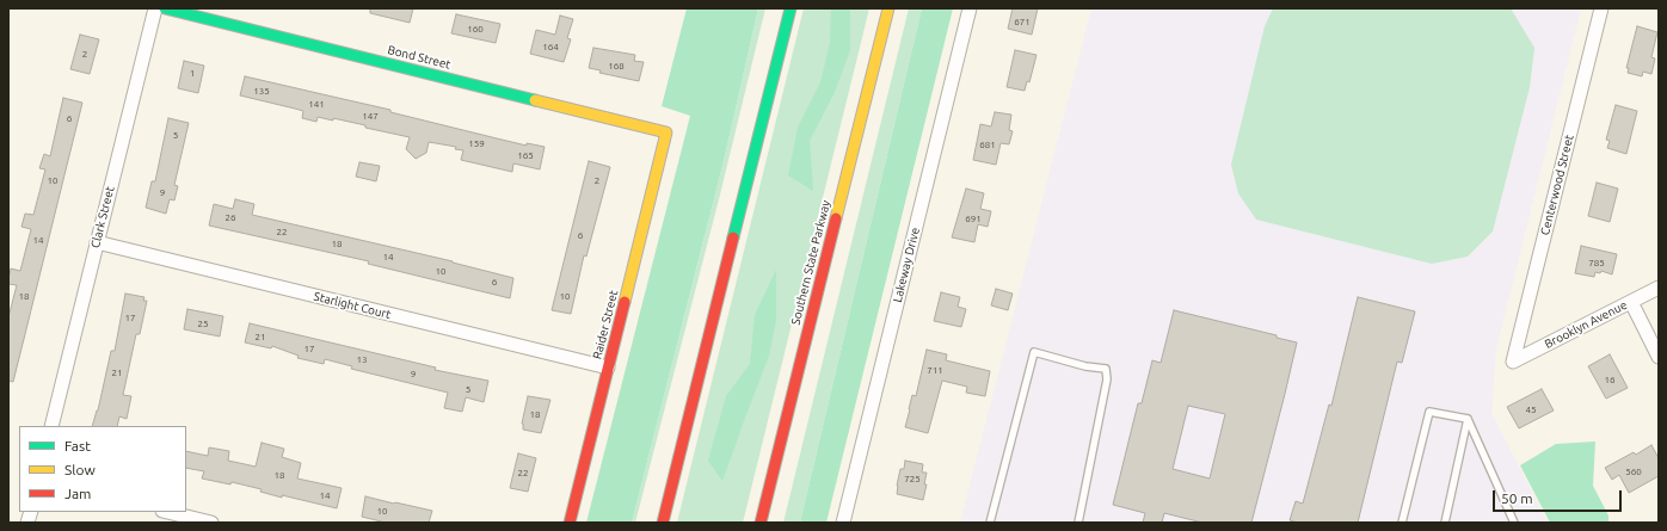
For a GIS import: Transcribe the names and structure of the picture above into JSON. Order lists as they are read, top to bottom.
{
  "streets": {
    "main road": ["Bond Street", "Southern State Parkway", "Raider Street"],
    "street": [
      "Centerwood Street",
      "Clark Street",
      "Lakeway Drive",
      "Starlight Court",
      "Brooklyn Avenue"
    ]
  },
  "crossings": [
    ["Bond Street", "Raider Street"],
    ["Centerwood Street", "Brooklyn Avenue"],
    ["Clark Street", "Starlight Court"],
    ["Starlight Court", "Raider Street"]
  ],
  "house_numbers": [
    "671",
    "160",
    "164",
    "2",
    "168",
    "1",
    "135",
    "141",
    "147",
    "6",
    "5",
    "159",
    "681",
    "165",
    "10",
    "2",
    "9",
    "26",
    "691",
    "22",
    "6",
    "14",
    "18",
    "14",
    "785",
    "10",
    "6",
    "18",
    "10",
    "17",
    "25",
    "21",
    "17",
    "13",
    "711",
    "21",
    "9",
    "16",
    "5",
    "45",
    "18",
    "560",
    "22",
    "18",
    "725",
    "14",
    "10"
  ],
  "legend": ["Fast", "Slow", "Jam"],
  "scale_bar": "50 m"
}
